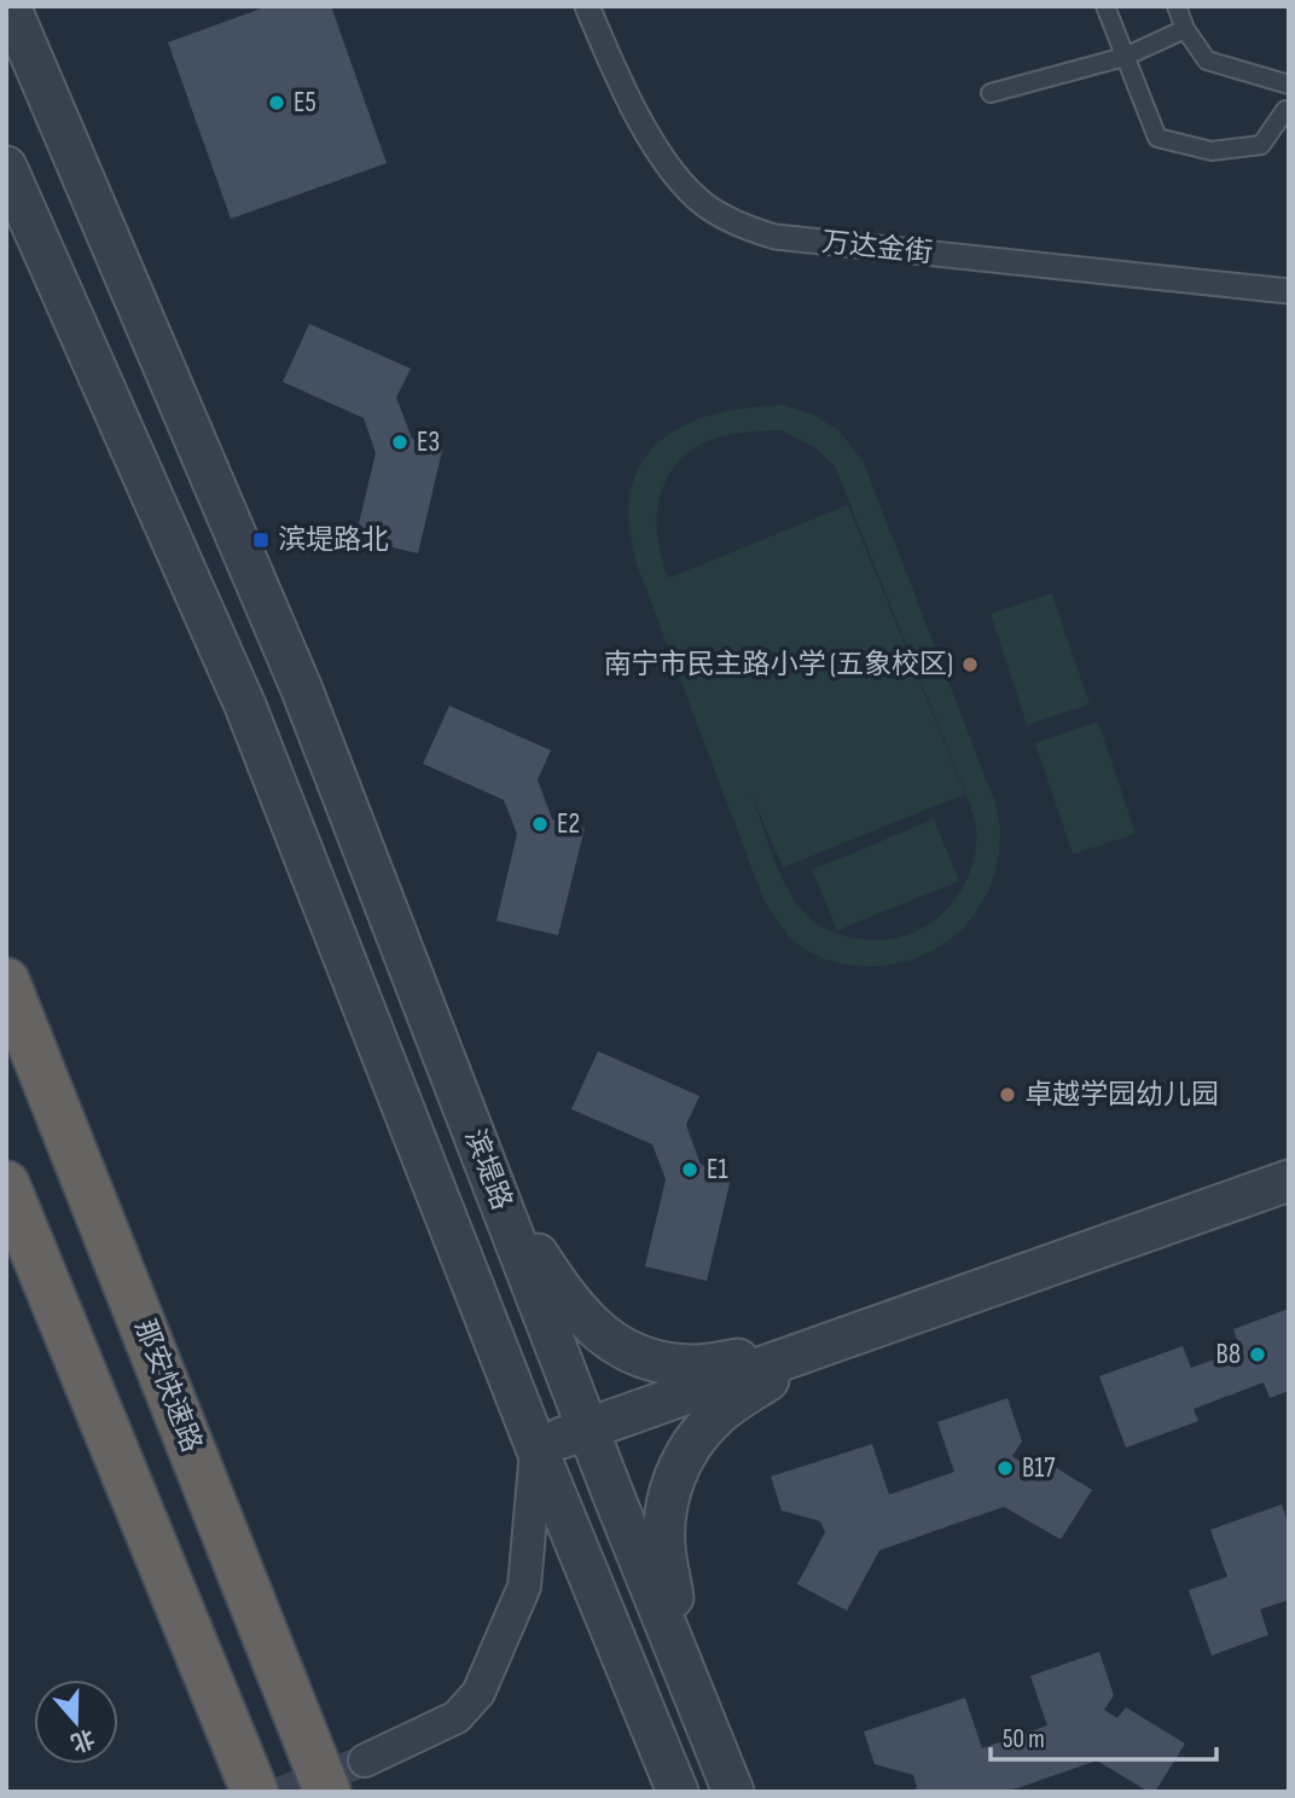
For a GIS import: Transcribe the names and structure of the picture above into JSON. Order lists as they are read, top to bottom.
{
  "streets": {
    "highway": ["那安快速路"],
    "street": ["万达金街", "滨堤路"]
  },
  "places": {
    "other": [
      "E5",
      "E3",
      "南宁市民主路小学 (五象校区)",
      "E2",
      "卓越学园幼儿园",
      "E1",
      "B8",
      "B17"
    ],
    "transit": ["滨堤路北"]
  },
  "scale_bar": "50 m",
  "north": "bottom"
}
